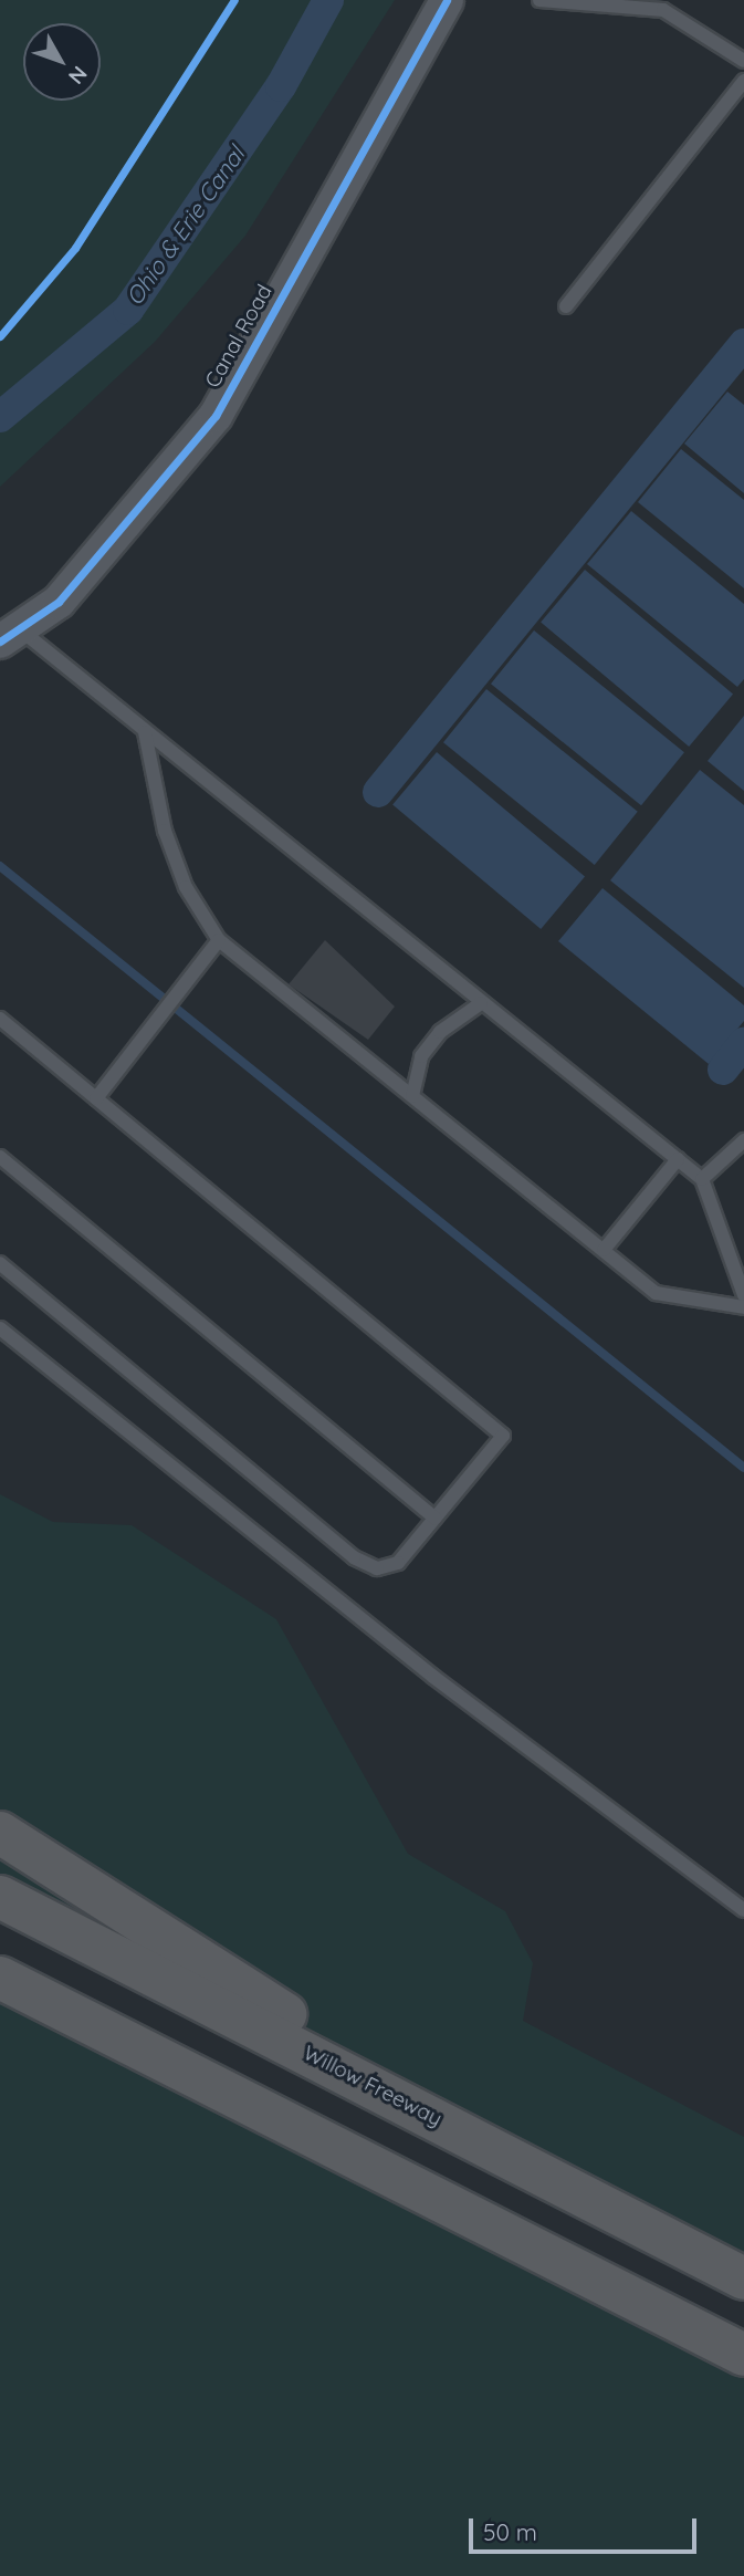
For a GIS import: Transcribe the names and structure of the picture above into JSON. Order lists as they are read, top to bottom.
{
  "streets": {
    "highway": ["Willow Freeway"],
    "street": ["Canal Road"]
  },
  "water": ["Ohio & Erie Canal"],
  "scale_bar": "50 m",
  "north": "bottom right"
}
